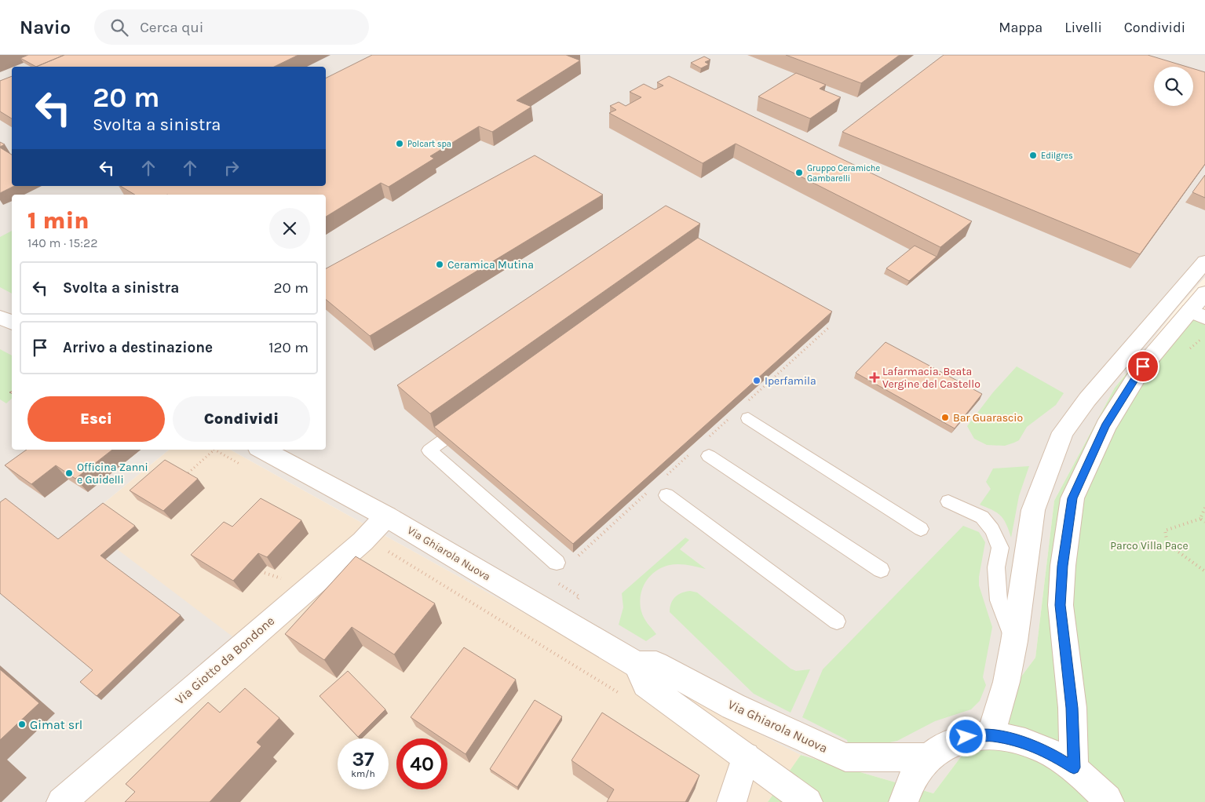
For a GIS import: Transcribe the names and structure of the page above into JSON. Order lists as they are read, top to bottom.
{
  "streets": {
    "street": ["Via Ghiarola Nuova", "Via Giotto da Bondone"]
  },
  "crossings": [
    ["Via Ghiarola Nuova", "Via Giotto da Bondone"]
  ],
  "parks": ["Parco Villa Pace"],
  "places": {
    "other": [
      "Polcart spa",
      "Edilgres",
      "Gruppo Ceramiche Gambarelli",
      "Ceramica Mutina",
      "Iperfamila",
      "Bar Guarascio",
      "Officina Zanni e Guidelli",
      "Gimat srl"
    ],
    "health": ["Lafarmacia. Beata Vergine del Castello"]
  },
  "page": {
    "header": "Navio",
    "search": "Cerca qui",
    "nav": ["Mappa", "Livelli", "Condividi"],
    "turn": ["20 m", "Svolta a sinistra"],
    "heading": ["1 min", "140 m · 15:22"],
    "list": [
      {
        "name": "Svolta a sinistra",
        "value": "20 m"
      },
      {
        "name": "Arrivo a destinazione",
        "value": "120 m"
      }
    ],
    "buttons": ["Esci", "Condividi"],
    "speed": "37 km/h",
    "limit": "40"
  }
}
